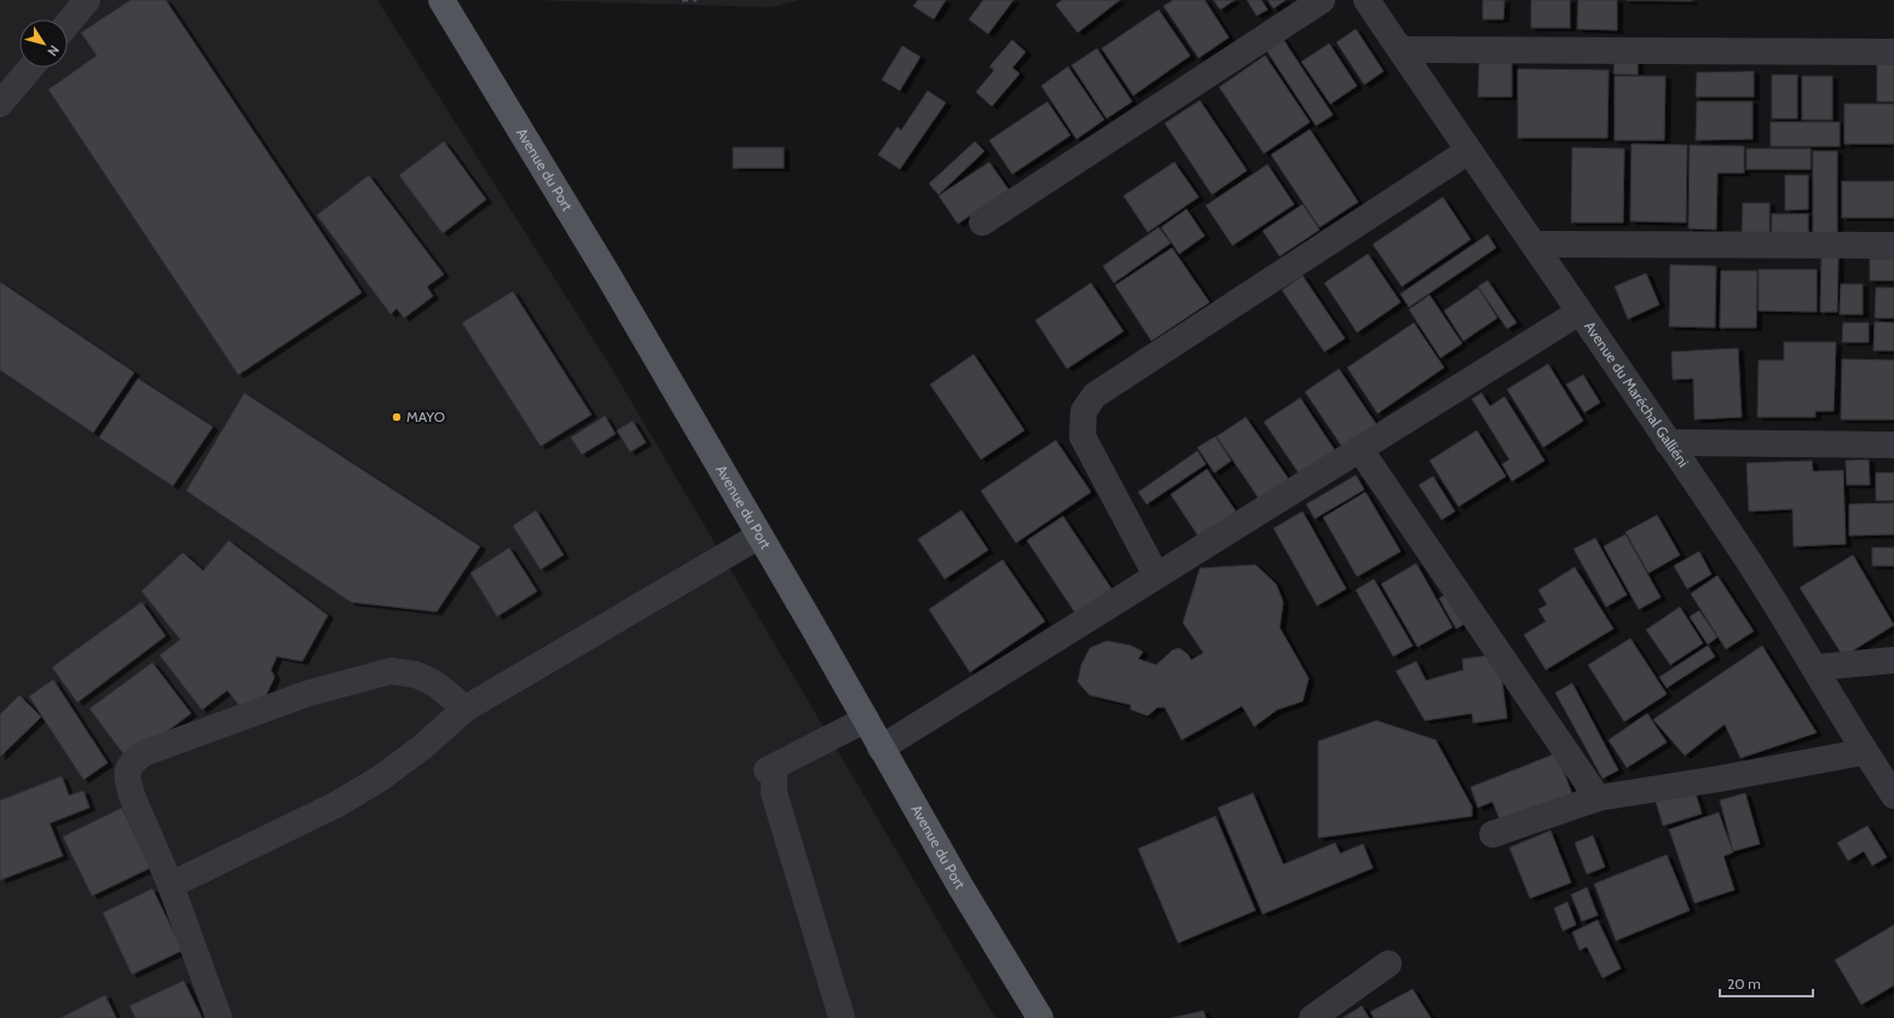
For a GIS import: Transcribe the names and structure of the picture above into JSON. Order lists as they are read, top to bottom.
{
  "streets": {
    "main road": ["Avenue du Port"],
    "street": ["Avenue du Maréchal Galliéni"]
  },
  "places": ["MAYO"],
  "scale_bar": "20 m",
  "north": "bottom right"
}
